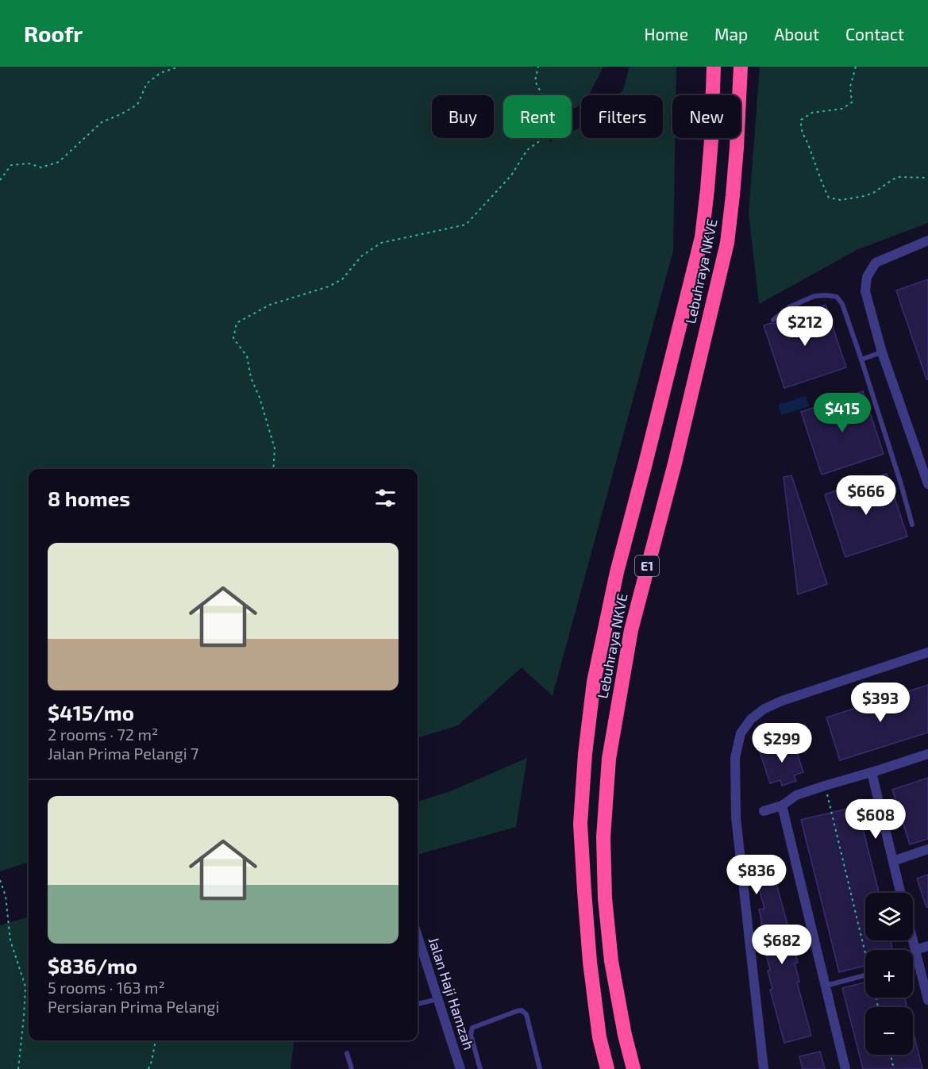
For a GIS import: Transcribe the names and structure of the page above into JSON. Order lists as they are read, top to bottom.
{
  "streets": {
    "highway": ["Lebuhraya NKVE", "E1"],
    "street": ["Jalan Haji Hamzah"]
  },
  "page": {
    "header": "Roofr",
    "nav": [
      "Home",
      "Map",
      "About",
      "Contact"
    ],
    "chip": [
      "Buy",
      "Rent",
      "Filters",
      "New"
    ],
    "price": [
      "$212",
      "$415",
      "$666",
      "$393",
      "$299",
      "$608",
      "$836",
      "$682"
    ],
    "heading": "8 homes",
    "list": [
      {
        "name": "$415/mo",
        "note": "2 rooms · 72 m² · Jalan Prima Pelangi 7"
      },
      {
        "name": "$836/mo",
        "note": "5 rooms · 163 m² · Persiaran Prima Pelangi"
      }
    ],
    "map_buttons": ["+", "−"]
  }
}
